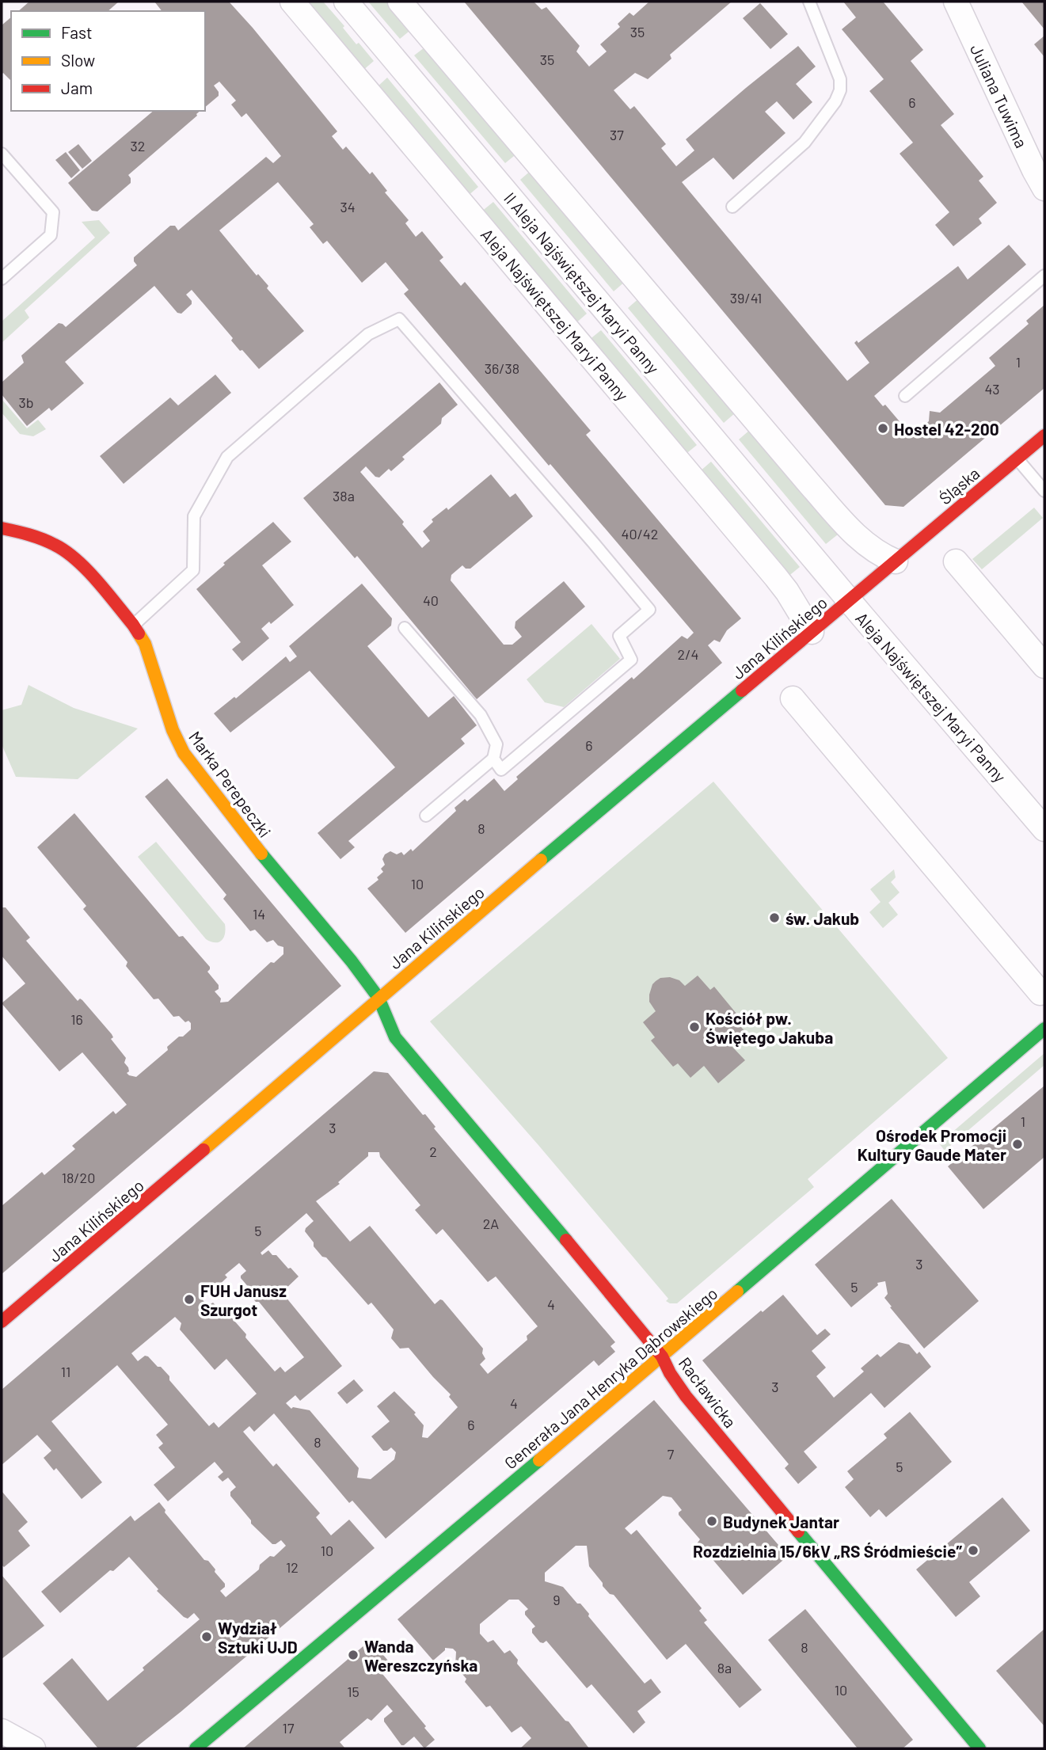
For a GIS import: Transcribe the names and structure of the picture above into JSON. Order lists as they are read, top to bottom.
{
  "streets": {
    "street": [
      "Juliana Tuwima",
      "II Aleja Najświętszej Maryi Panny",
      "Aleja Najświętszej Maryi Panny",
      "Śląska",
      "Jana Kilińskiego",
      "Marka Perepeczki",
      "Generała Jana Henryka Dąbrowskiego",
      "Racławicka"
    ]
  },
  "crossings": [
    ["II Aleja Najświętszej Maryi Panny", "Aleja Najświętszej Maryi Panny"],
    ["Aleja Najświętszej Maryi Panny", "Jana Kilińskiego"],
    ["Śląska", "Jana Kilińskiego"],
    ["Jana Kilińskiego", "Marka Perepeczki"],
    ["Jana Kilińskiego", "Racławicka"],
    ["Marka Perepeczki", "Racławicka"],
    ["Generała Jana Henryka Dąbrowskiego", "Racławicka"]
  ],
  "places": [
    "Hostel 42-200",
    "św. Jakub",
    "Kościół pw. Świętego Jakuba",
    "Ośrodek Promocji Kultury Gaude Mater",
    "FUH Janusz Szurgot",
    "Budynek Jantar",
    "Rozdzielnia 15/6kV „RS Śródmieście”",
    "Wydział Sztuki UJD",
    "Wanda Wereszczyńska"
  ],
  "house_numbers": [
    "35",
    "35",
    "6",
    "37",
    "32",
    "34",
    "39/41",
    "1",
    "36/38",
    "43",
    "3b",
    "38a",
    "40/42",
    "40",
    "2/4",
    "6",
    "8",
    "10",
    "14",
    "16",
    "1",
    "3",
    "2",
    "18/20",
    "2A",
    "5",
    "3",
    "5",
    "4",
    "11",
    "3",
    "4",
    "6",
    "8",
    "7",
    "5",
    "10",
    "12",
    "9",
    "8",
    "8a",
    "10",
    "15",
    "17"
  ],
  "legend": ["Fast", "Slow", "Jam"]
}
